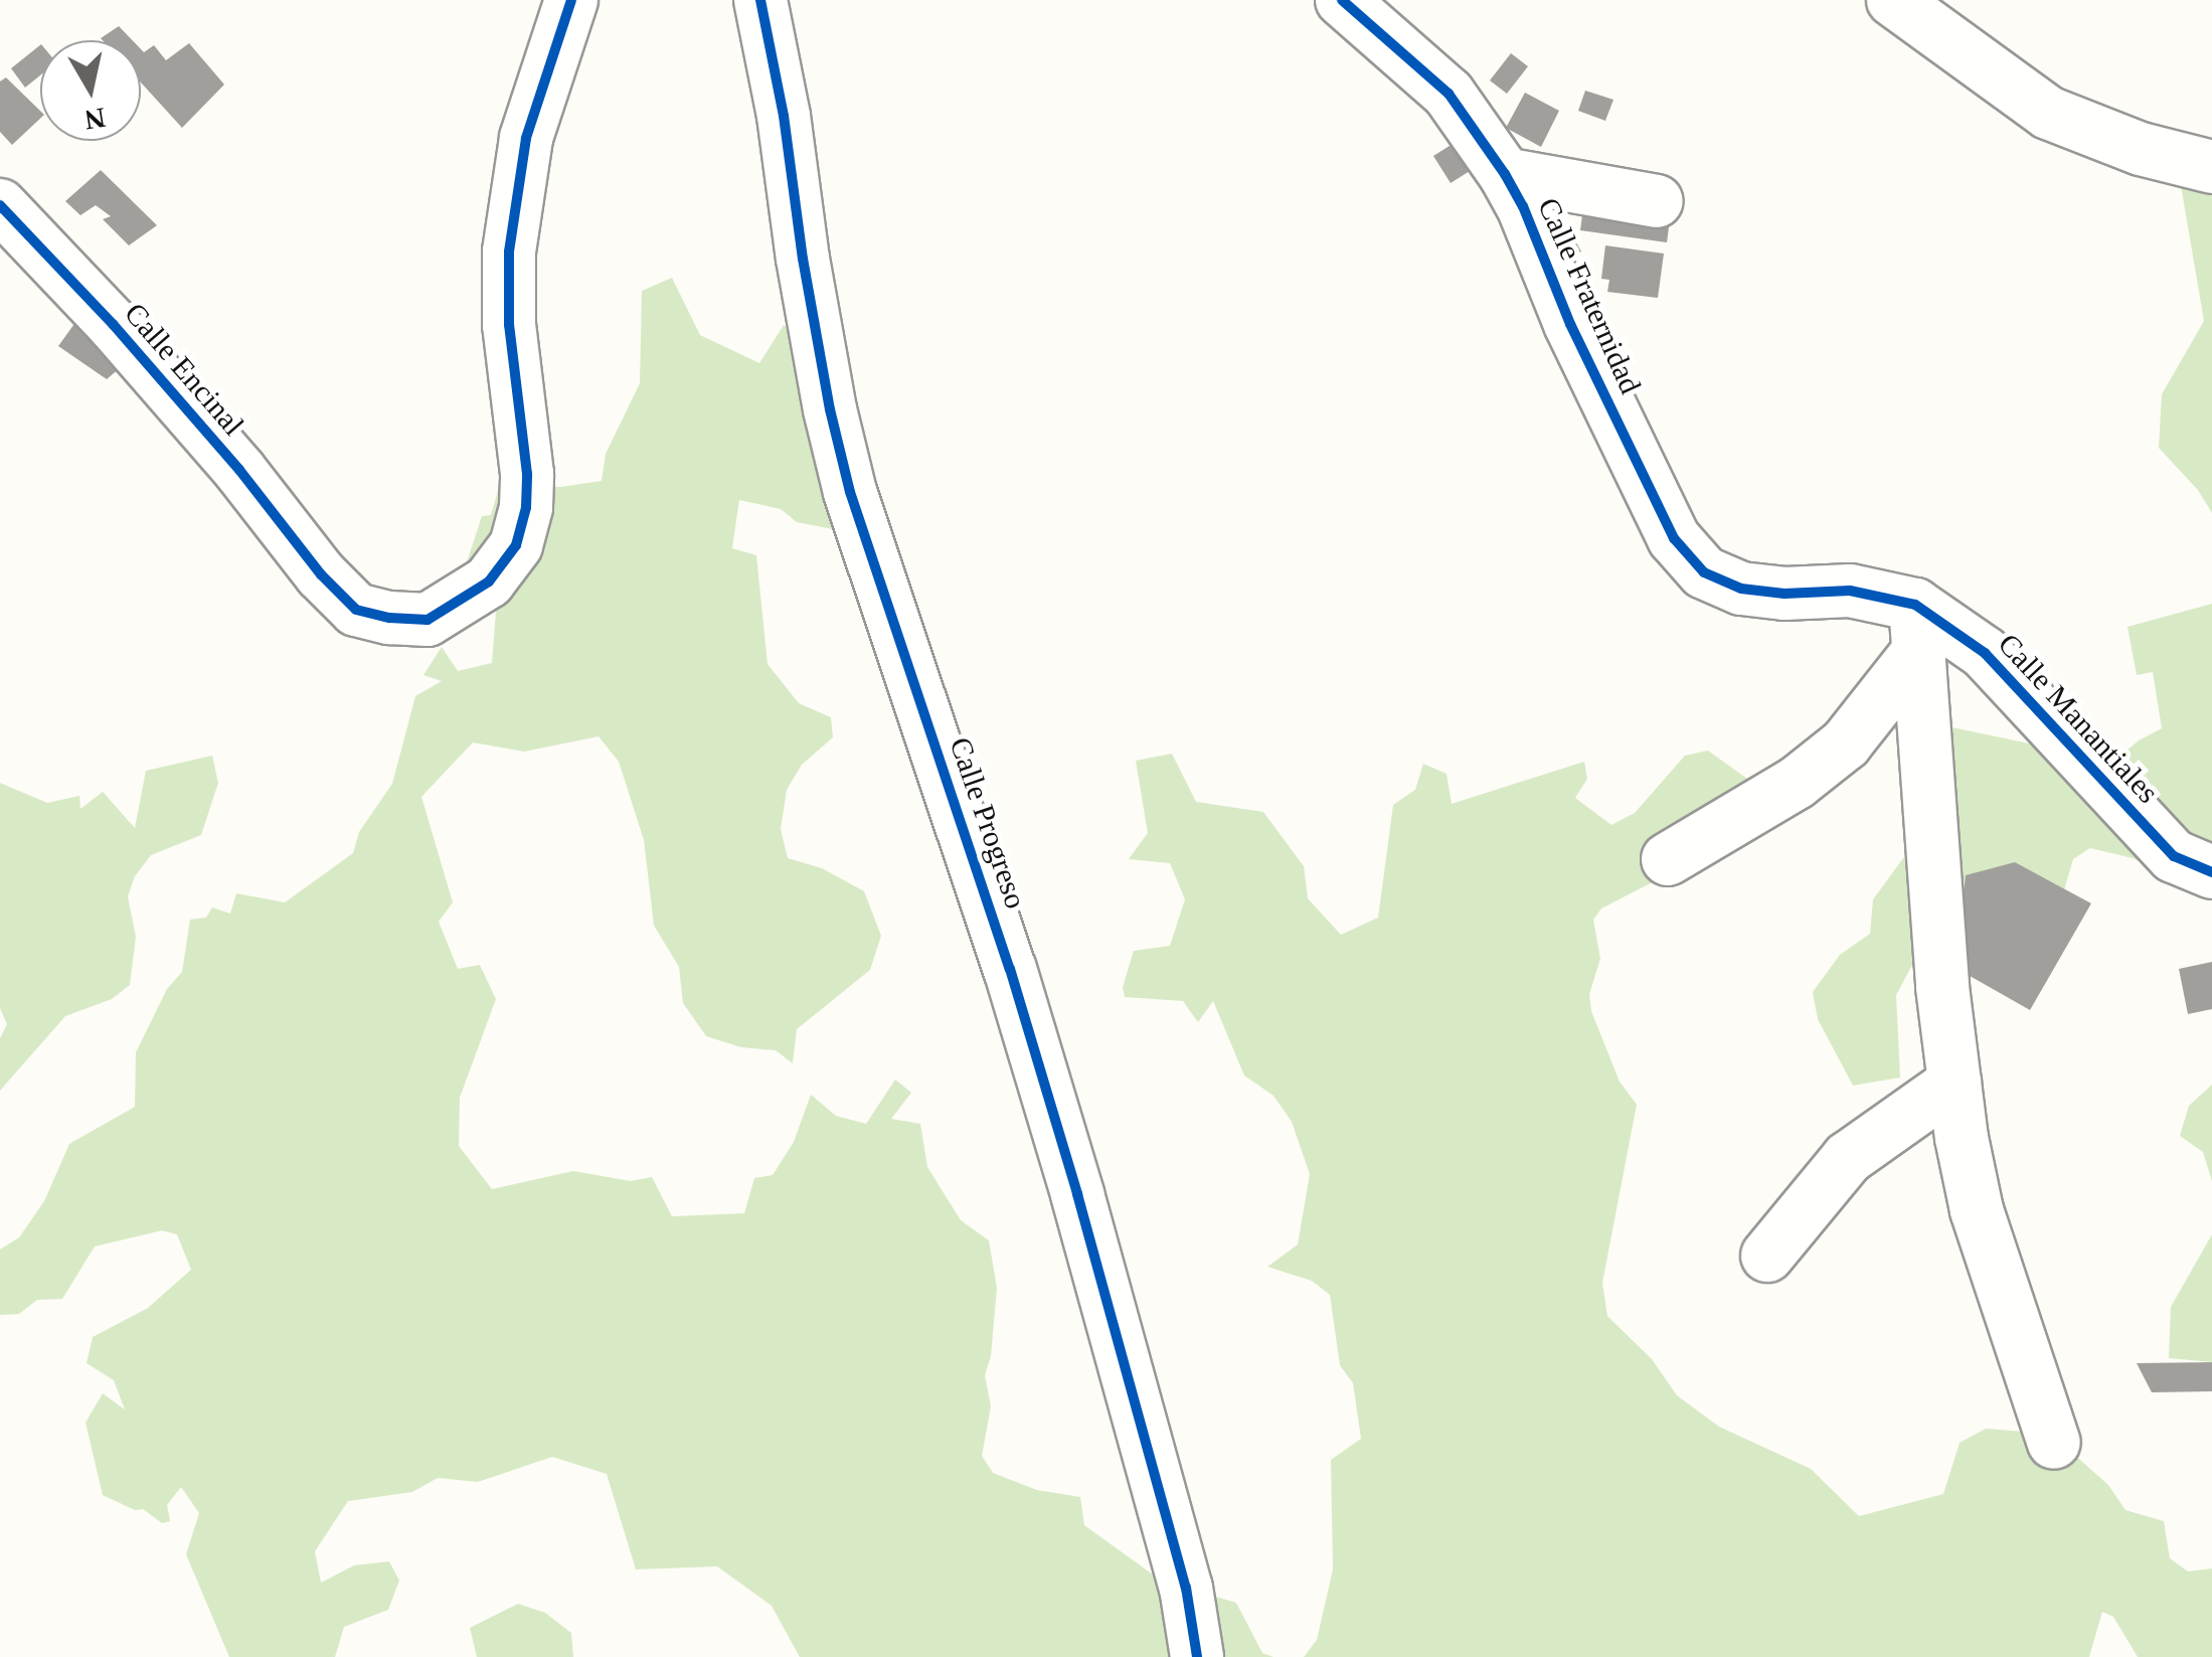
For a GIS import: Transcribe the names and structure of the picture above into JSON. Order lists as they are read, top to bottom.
{
  "streets": {
    "street": [
      "Calle Fraternidad",
      "Calle Encinal",
      "Calle Manantiales",
      "Calle Progreso"
    ]
  },
  "crossings": [
    ["Calle Fraternidad", "Calle Manantiales"]
  ],
  "north": "bottom"
}
